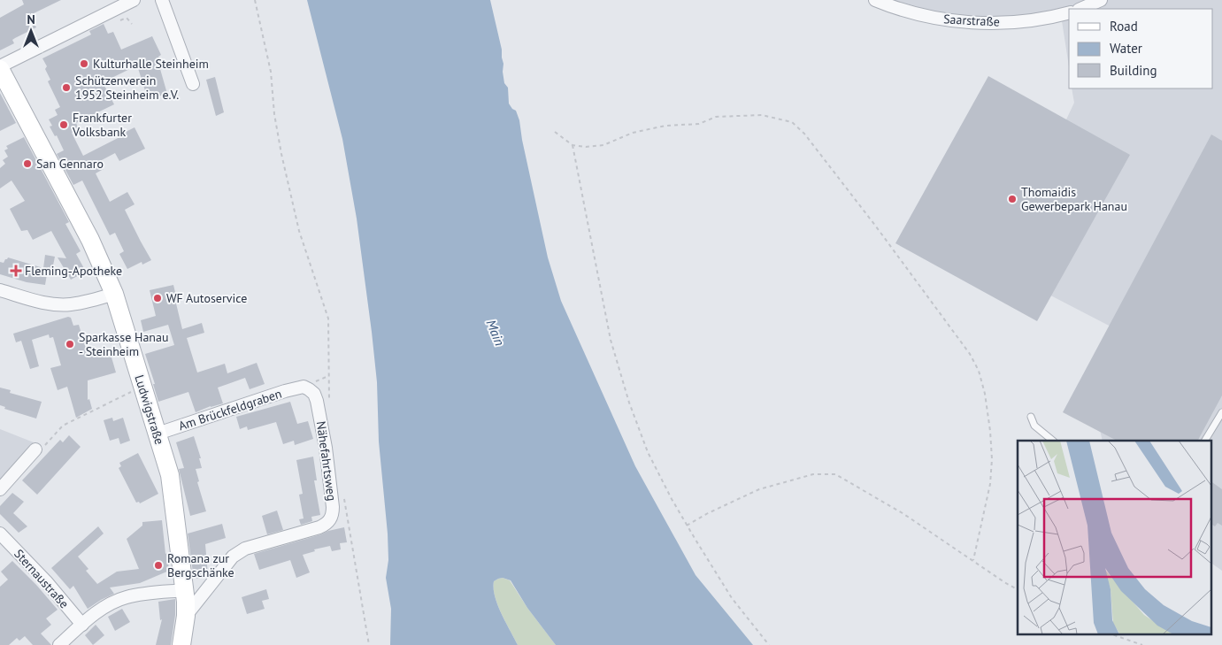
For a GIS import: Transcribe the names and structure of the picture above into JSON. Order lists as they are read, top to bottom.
{
  "streets": {
    "main road": ["Ludwigstraße"],
    "street": [
      "Saarstraße",
      "Am Brückfeldgraben",
      "Nähefahrtsweg",
      "Sternaustraße"
    ]
  },
  "crossings": [
    ["Ludwigstraße", "Am Brückfeldgraben"],
    ["Ludwigstraße", "Nähefahrtsweg"],
    ["Am Brückfeldgraben", "Nähefahrtsweg"]
  ],
  "water": ["Main"],
  "places": {
    "other": [
      "Kulturhalle Steinheim",
      "Schützenverein 1952 Steinheim e.V.",
      "Frankfurter Volksbank",
      "San Gennaro",
      "Thomaidis Gewerbepark Hanau",
      "WF Autoservice",
      "Sparkasse Hanau - Steinheim",
      "Romana zur Bergschänke"
    ],
    "health": ["Fleming-Apotheke"]
  },
  "legend": ["Road", "Water", "Building"],
  "north": "top"
}
